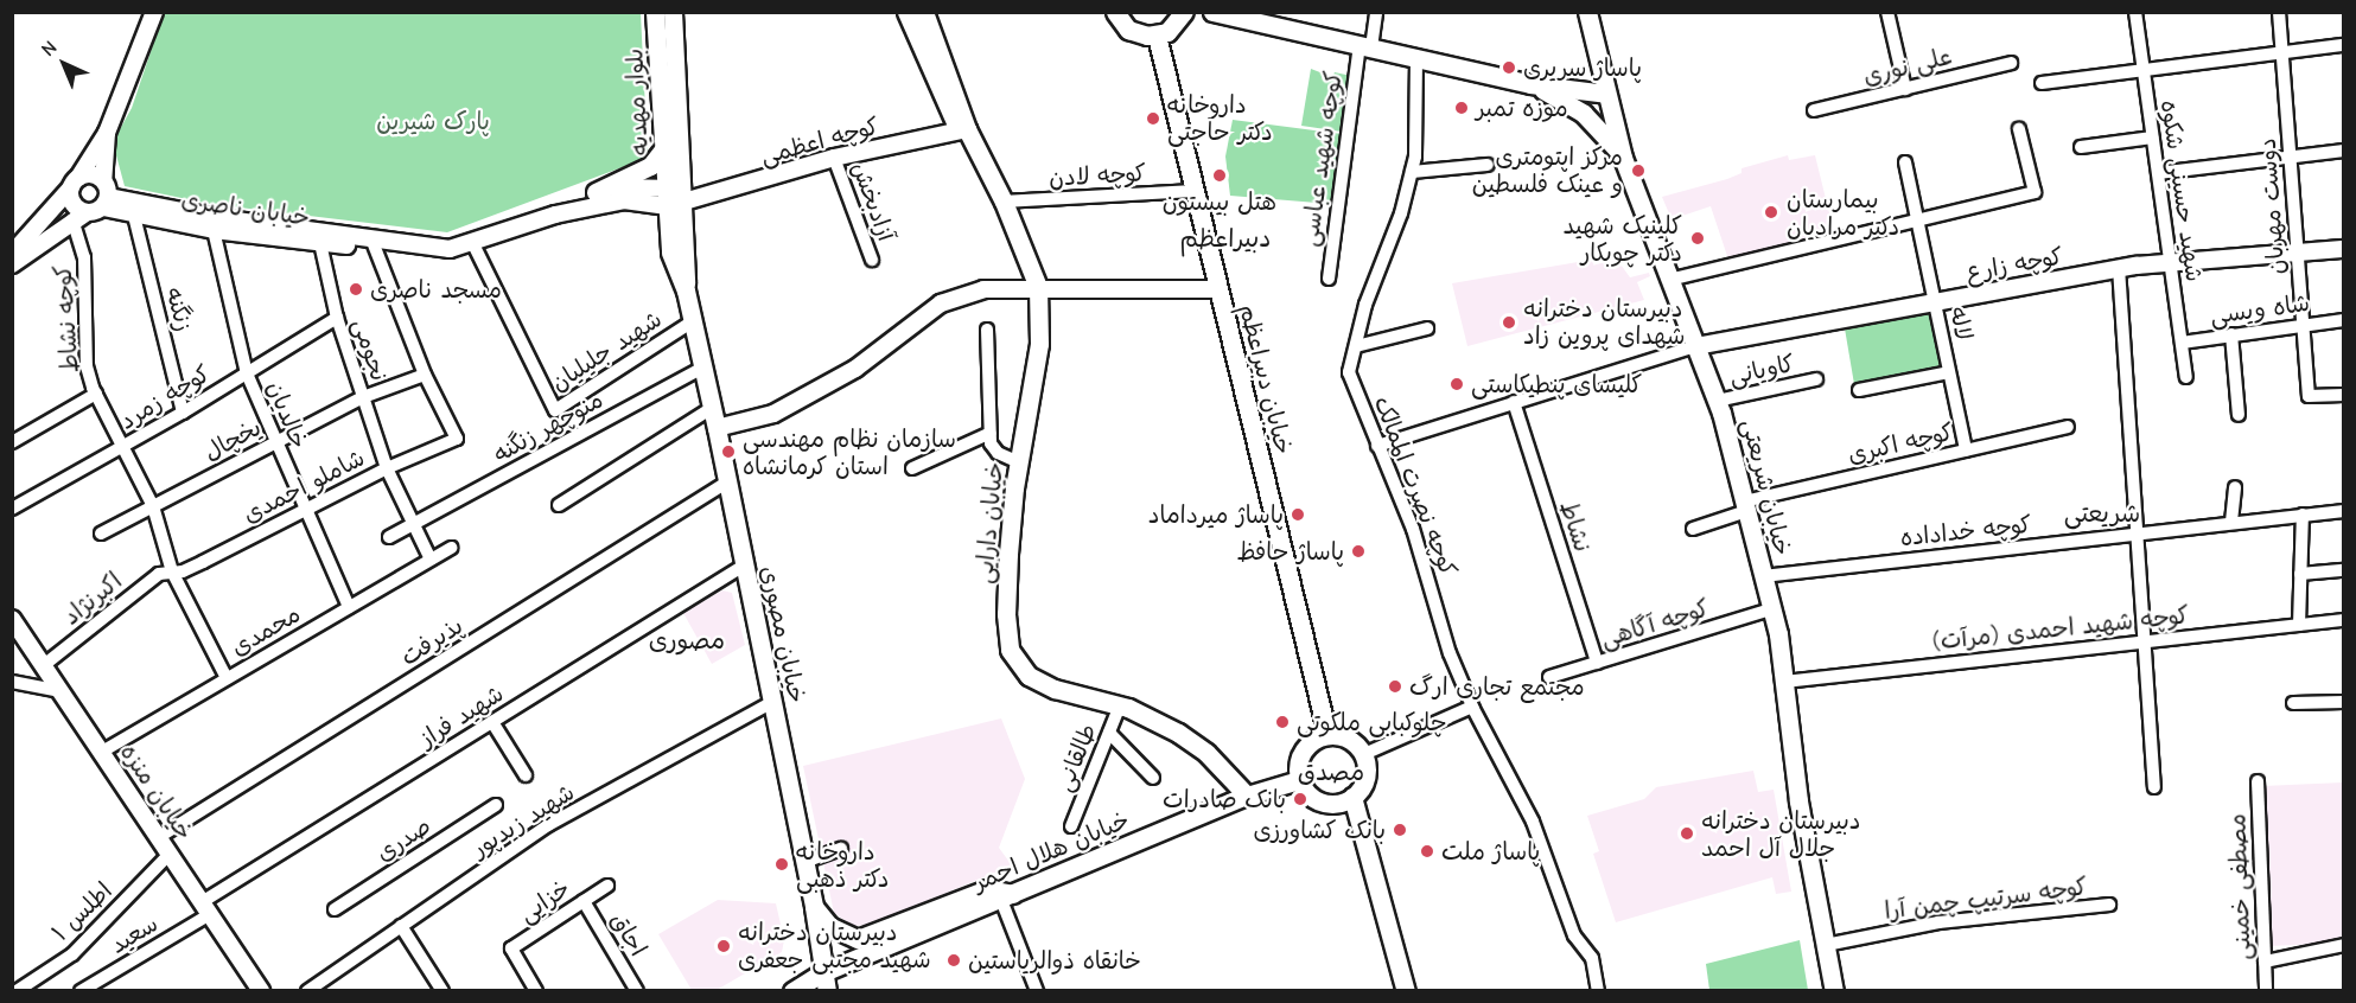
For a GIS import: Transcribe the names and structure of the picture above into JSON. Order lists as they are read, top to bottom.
{
  "streets": {
    "main road": [
      "بلوار مهدیه",
      "خیابان دبیراعظم",
      "خیابان شریعتی",
      "خیابان دارایی",
      "خیابان مصوری",
      "خیابان هلال احمر"
    ],
    "street": [
      "علی نوری",
      "کوچه اعظمی",
      "کوچه شهید عباسی",
      "کوچه لادن",
      "شهید حسینی شکوه",
      "آزادبخش",
      "دوست مهربان",
      "خیابان ناصری",
      "کوچه زارع",
      "زنگنه",
      "شاه ویسی",
      "کوچه نشاط",
      "لاله",
      "نجومی",
      "شهید جلیلیان",
      "کاویانی",
      "کوچه زمرد",
      "خالدیان",
      "منوچهر زنگنه",
      "یخچال",
      "کوچه اکبری",
      "شاملو احمدی",
      "کوچه نصرت الممالک",
      "نشاط",
      "کوچه خداداده",
      "اکبرنژاد",
      "کوچه آگاهی",
      "کوچه شهید احمدی (مرآت)",
      "محمدی",
      "پذیرفت",
      "شهید فراز",
      "طالقانی",
      "خیابان منزه",
      "شهید زیدپور",
      "صدری",
      "مصطفی خمینی",
      "کوچه سرتیپ چمن آرا",
      "خزایی",
      "اطلس ۱",
      "سعید",
      "اجاق"
    ]
  },
  "crossings": [
    ["بلوار مهدیه", "کوچه اعظمی"],
    ["بلوار مهدیه", "خیابان ناصری"],
    ["بلوار مهدیه", "خیابان مصوری"],
    ["کوچه اعظمی", "آزادبخش"],
    ["کوچه اعظمی", "خیابان ناصری"],
    ["کوچه اعظمی", "خیابان دارایی"],
    ["کوچه اعظمی", "خیابان مصوری"],
    ["کوچه لادن", "خیابان دبیراعظم"],
    ["کوچه لادن", "خیابان دارایی"],
    ["شهید حسینی شکوه", "کوچه زارع"],
    ["شهید حسینی شکوه", "شاه ویسی"],
    ["دوست مهربان", "کوچه زارع"],
    ["دوست مهربان", "شاه ویسی"],
    ["خیابان ناصری", "زنگنه"],
    ["خیابان ناصری", "کوچه نشاط"],
    ["خیابان ناصری", "نجومی"],
    ["خیابان ناصری", "شهید جلیلیان"],
    ["خیابان ناصری", "خالدیان"],
    ["خیابان ناصری", "خیابان مصوری"],
    ["کوچه زارع", "لاله"],
    ["کوچه زارع", "خیابان شریعتی"],
    ["زنگنه", "کوچه زمرد"],
    ["کوچه نشاط", "کوچه زمرد"],
    ["کوچه نشاط", "یخچال"],
    ["کوچه نشاط", "شاملو احمدی"],
    ["کوچه نشاط", "اکبرنژاد"],
    ["کوچه نشاط", "محمدی"],
    ["لاله", "کوچه اکبری"],
    ["نجومی", "کوچه زمرد"],
    ["نجومی", "منوچهر زنگنه"],
    ["نجومی", "یخچال"],
    ["نجومی", "شاملو احمدی"],
    ["نجومی", "محمدی"],
    ["شهید جلیلیان", "خیابان مصوری"],
    ["کاویانی", "خیابان شریعتی"],
    ["خیابان دبیراعظم", "خیابان هلال احمر"],
    ["کوچه زمرد", "خالدیان"],
    ["خالدیان", "یخچال"],
    ["خالدیان", "شاملو احمدی"],
    ["خالدیان", "محمدی"],
    ["منوچهر زنگنه", "خیابان مصوری"],
    ["یخچال", "شاملو احمدی"],
    ["کوچه اکبری", "خیابان شریعتی"],
    ["شاملو احمدی", "اکبرنژاد"],
    ["خیابان شریعتی", "کوچه خداداده"],
    ["خیابان شریعتی", "کوچه آگاهی"],
    ["خیابان شریعتی", "کوچه شهید احمدی (مرآت)"],
    ["خیابان شریعتی", "کوچه سرتیپ چمن آرا"],
    ["خیابان دارایی", "طالقانی"],
    ["خیابان دارایی", "خیابان هلال احمر"],
    ["نشاط", "کوچه آگاهی"],
    ["اکبرنژاد", "خیابان منزه"],
    ["محمدی", "خیابان منزه"],
    ["خیابان مصوری", "پذیرفت"],
    ["خیابان مصوری", "شهید فراز"],
    ["خیابان مصوری", "شهید زیدپور"],
    ["خیابان مصوری", "خیابان هلال احمر"],
    ["پذیرفت", "خیابان منزه"],
    ["شهید فراز", "خیابان منزه"],
    ["شهید فراز", "سعید"],
    ["خیابان منزه", "اطلس ۱"],
    ["خیابان منزه", "سعید"],
    ["خزایی", "اجاق"]
  ],
  "districts": [
    "دبیراعظم",
    "شریعتی",
    "مصوری",
    "مصدق"
  ],
  "parks": ["پارک شیرین"],
  "places": [
    "پاساژ سریری",
    "موزه تمبر",
    "داروخانه دکتر حاجتی",
    "مرکز اپتومتری و عینک فلسطین",
    "هتل بیستون",
    "بیمارستان دکتر مرادیان",
    "کلینیک شهید دکتر چوبکار",
    "مسجد ناصری",
    "دبیرستان دخترانه شهدای پروین زاد",
    "کلیسای پنطیکاستی",
    "سازمان نظام مهندسی استان کرمانشاه",
    "پاساژ میرداماد",
    "پاساژ حافظ",
    "مجتمع تجاری ارگ",
    "چلوکبابی ملکوتی",
    "بانک صادرات",
    "بانک کشاورزی",
    "دبیرستان دخترانه جلال آل احمد",
    "پاساژ ملت",
    "داروخانه دکتر ذهبی",
    "دبیرستان دخترانه شهید مجتبی جعفری",
    "خانقاه ذوالریاستین"
  ],
  "north": "top left"
}
